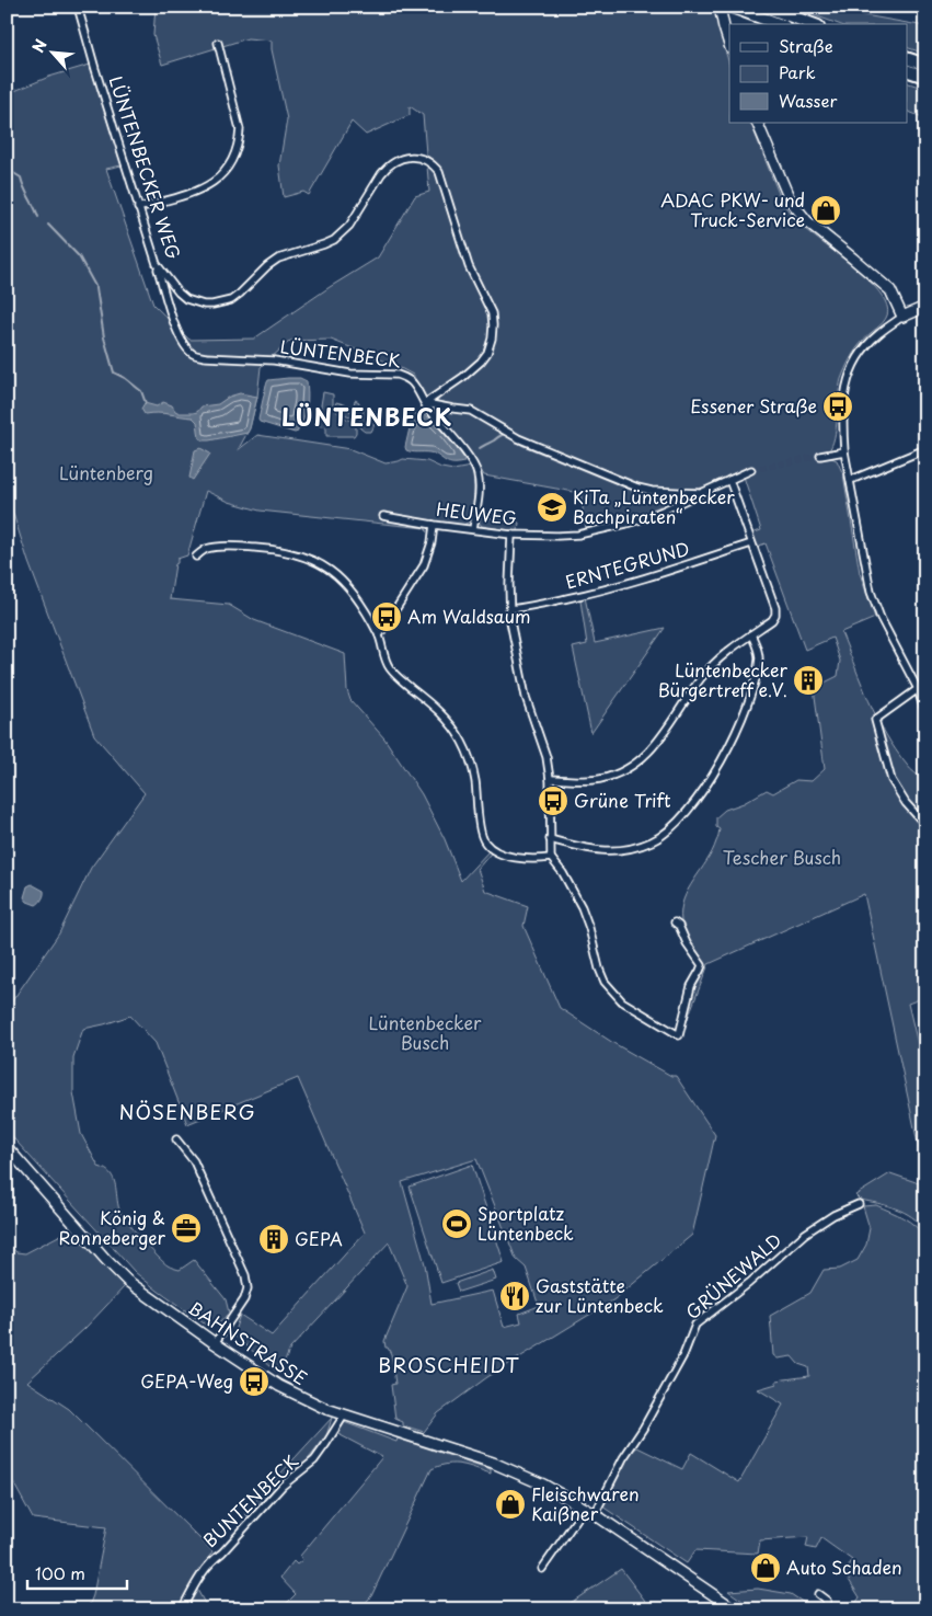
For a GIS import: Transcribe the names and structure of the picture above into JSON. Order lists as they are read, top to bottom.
{
  "streets": {
    "main road": ["BAHNSTRASSE"],
    "street": [
      "LÜNTENBECKER WEG",
      "LÜNTENBECK",
      "HEUWEG",
      "ERNTEGRUND",
      "GRÜNEWALD",
      "BUNTENBECK"
    ]
  },
  "crossings": [
    ["LÜNTENBECKER WEG", "LÜNTENBECK"],
    ["LÜNTENBECK", "HEUWEG"],
    ["GRÜNEWALD", "BAHNSTRASSE"],
    ["BAHNSTRASSE", "BUNTENBECK"]
  ],
  "districts": ["LÜNTENBECK", "NÖSENBERG", "BROSCHEIDT"],
  "parks": ["Lüntenberg", "Tescher Busch", "Lüntenbecker Busch"],
  "places": {
    "shop": ["ADAC PKW- und Truck-Service", "Fleischwaren Kaißner", "Auto Schaden"],
    "bus stop": [
      "Essener Straße",
      "Am Waldsaum",
      "Grüne Trift",
      "GEPA-Weg"
    ],
    "school or university": ["KiTa „Lüntenbecker Bachpiraten“"],
    "building": ["Lüntenbecker Bürgertreff e.V.", "GEPA"],
    "sports": ["Sportplatz Lüntenbeck"],
    "office": ["König & Ronneberger"],
    "restaurant": ["Gaststätte zur Lüntenbeck"]
  },
  "legend": ["Straße", "Park", "Wasser"],
  "scale_bar": "100 m",
  "north": "top left"
}
